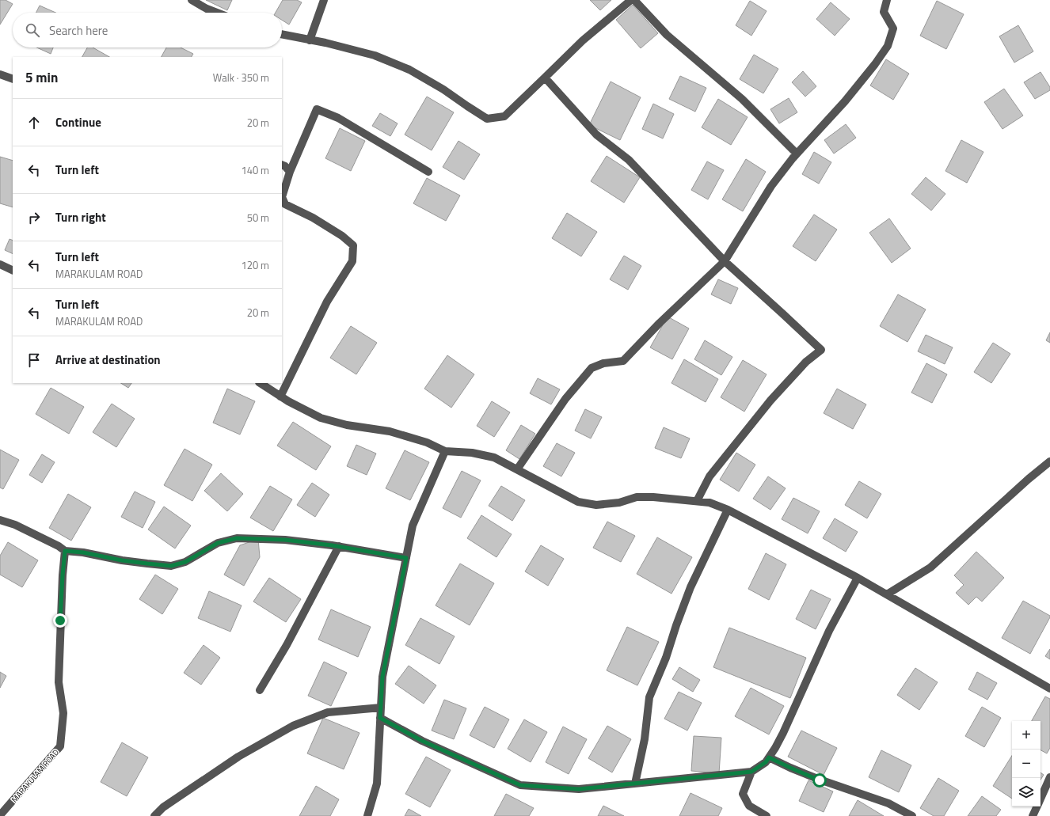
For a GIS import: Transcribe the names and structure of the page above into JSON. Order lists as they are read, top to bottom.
{
  "streets": {
    "street": ["MARAKULAM ROAD"]
  },
  "page": {
    "search": "Search here",
    "heading": ["5 min", "Walk · 350 m"],
    "list": [
      ["Continue", "20 m"],
      ["Turn left", "140 m"],
      ["Turn right", "50 m"],
      ["Turn left", "MARAKULAM ROAD", "120 m"],
      ["Turn left", "MARAKULAM ROAD", "20 m"],
      "Arrive at destination"
    ],
    "map_buttons": ["+", "−"]
  }
}
